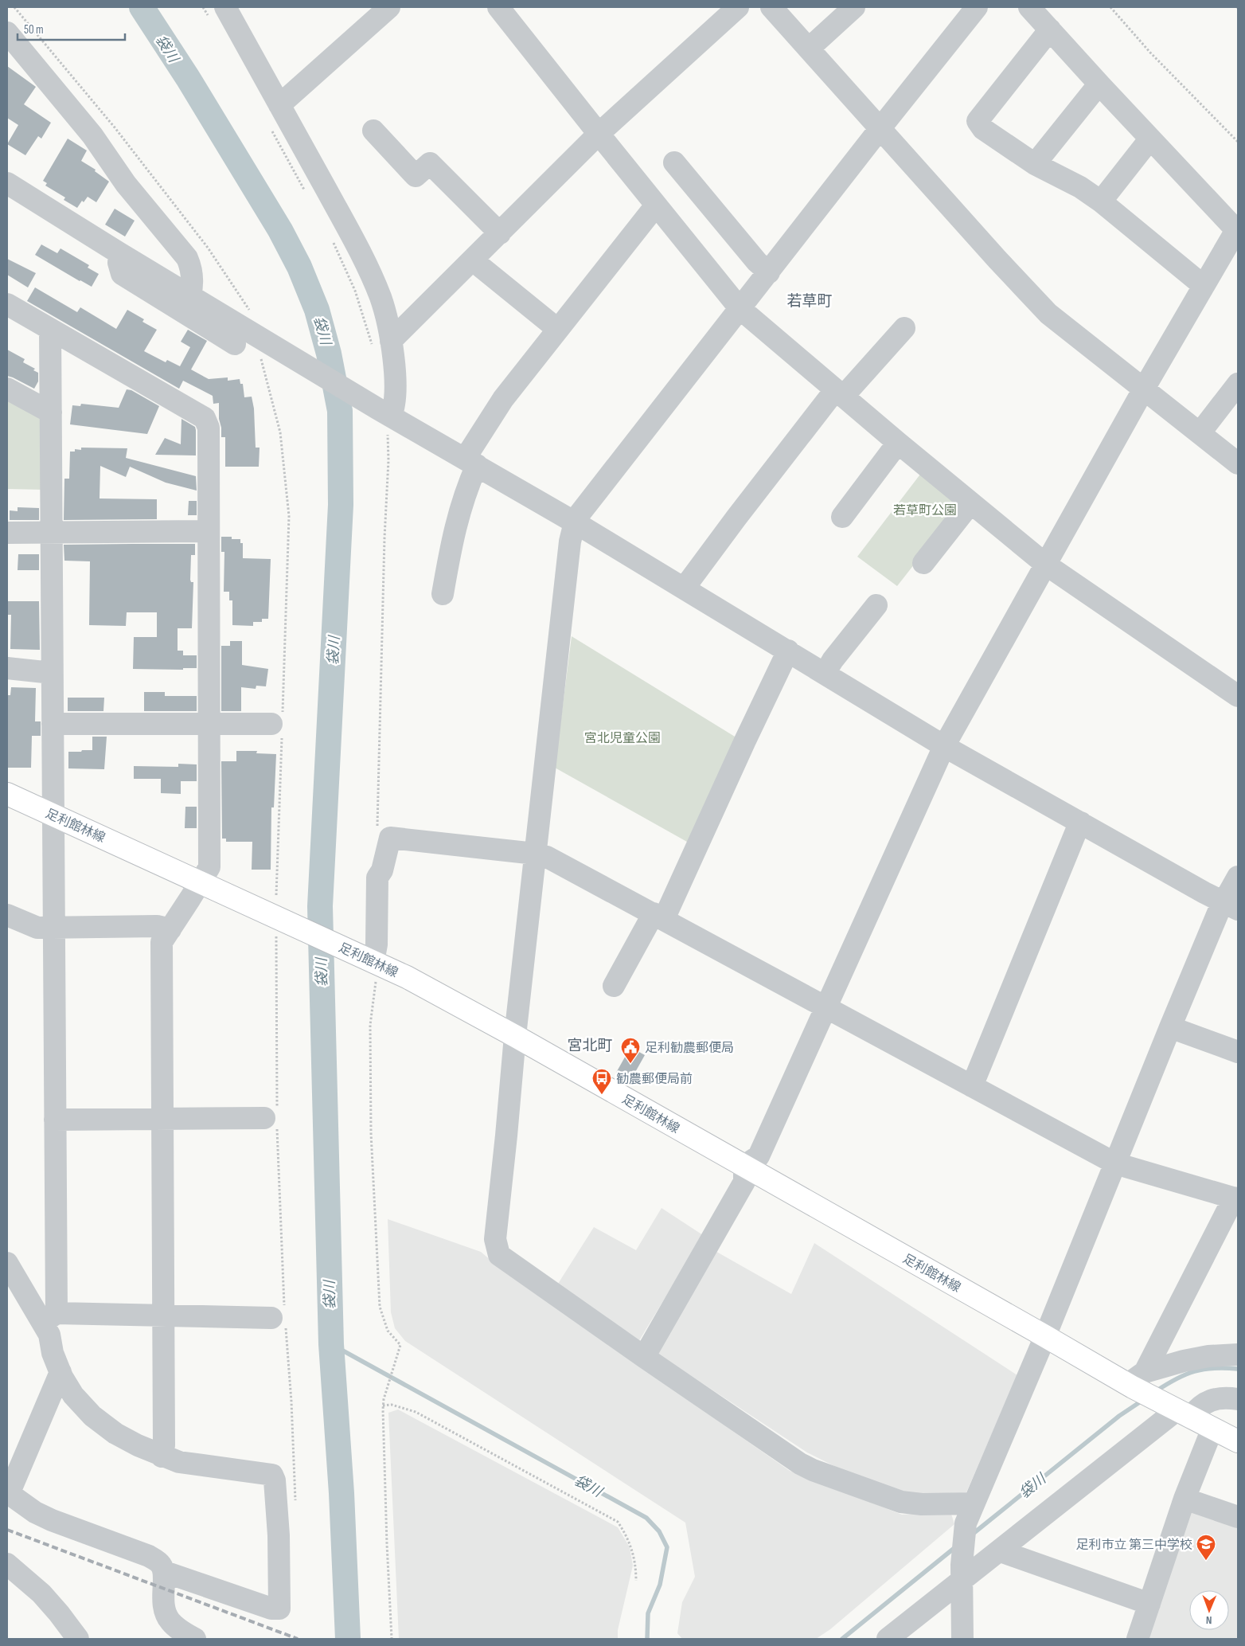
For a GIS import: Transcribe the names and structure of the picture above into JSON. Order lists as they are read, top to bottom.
{
  "streets": {
    "main road": ["足利館林線"]
  },
  "districts": ["若草町", "宮北町"],
  "water": ["袋川"],
  "parks": ["若草町公園", "宮北児童公園"],
  "places": {
    "public building": ["足利勧農郵便局"],
    "bus stop": ["勧農郵便局前"],
    "school or university": ["足利市立 第三中学校"]
  },
  "scale_bar": "50 m",
  "north": "bottom"
}
